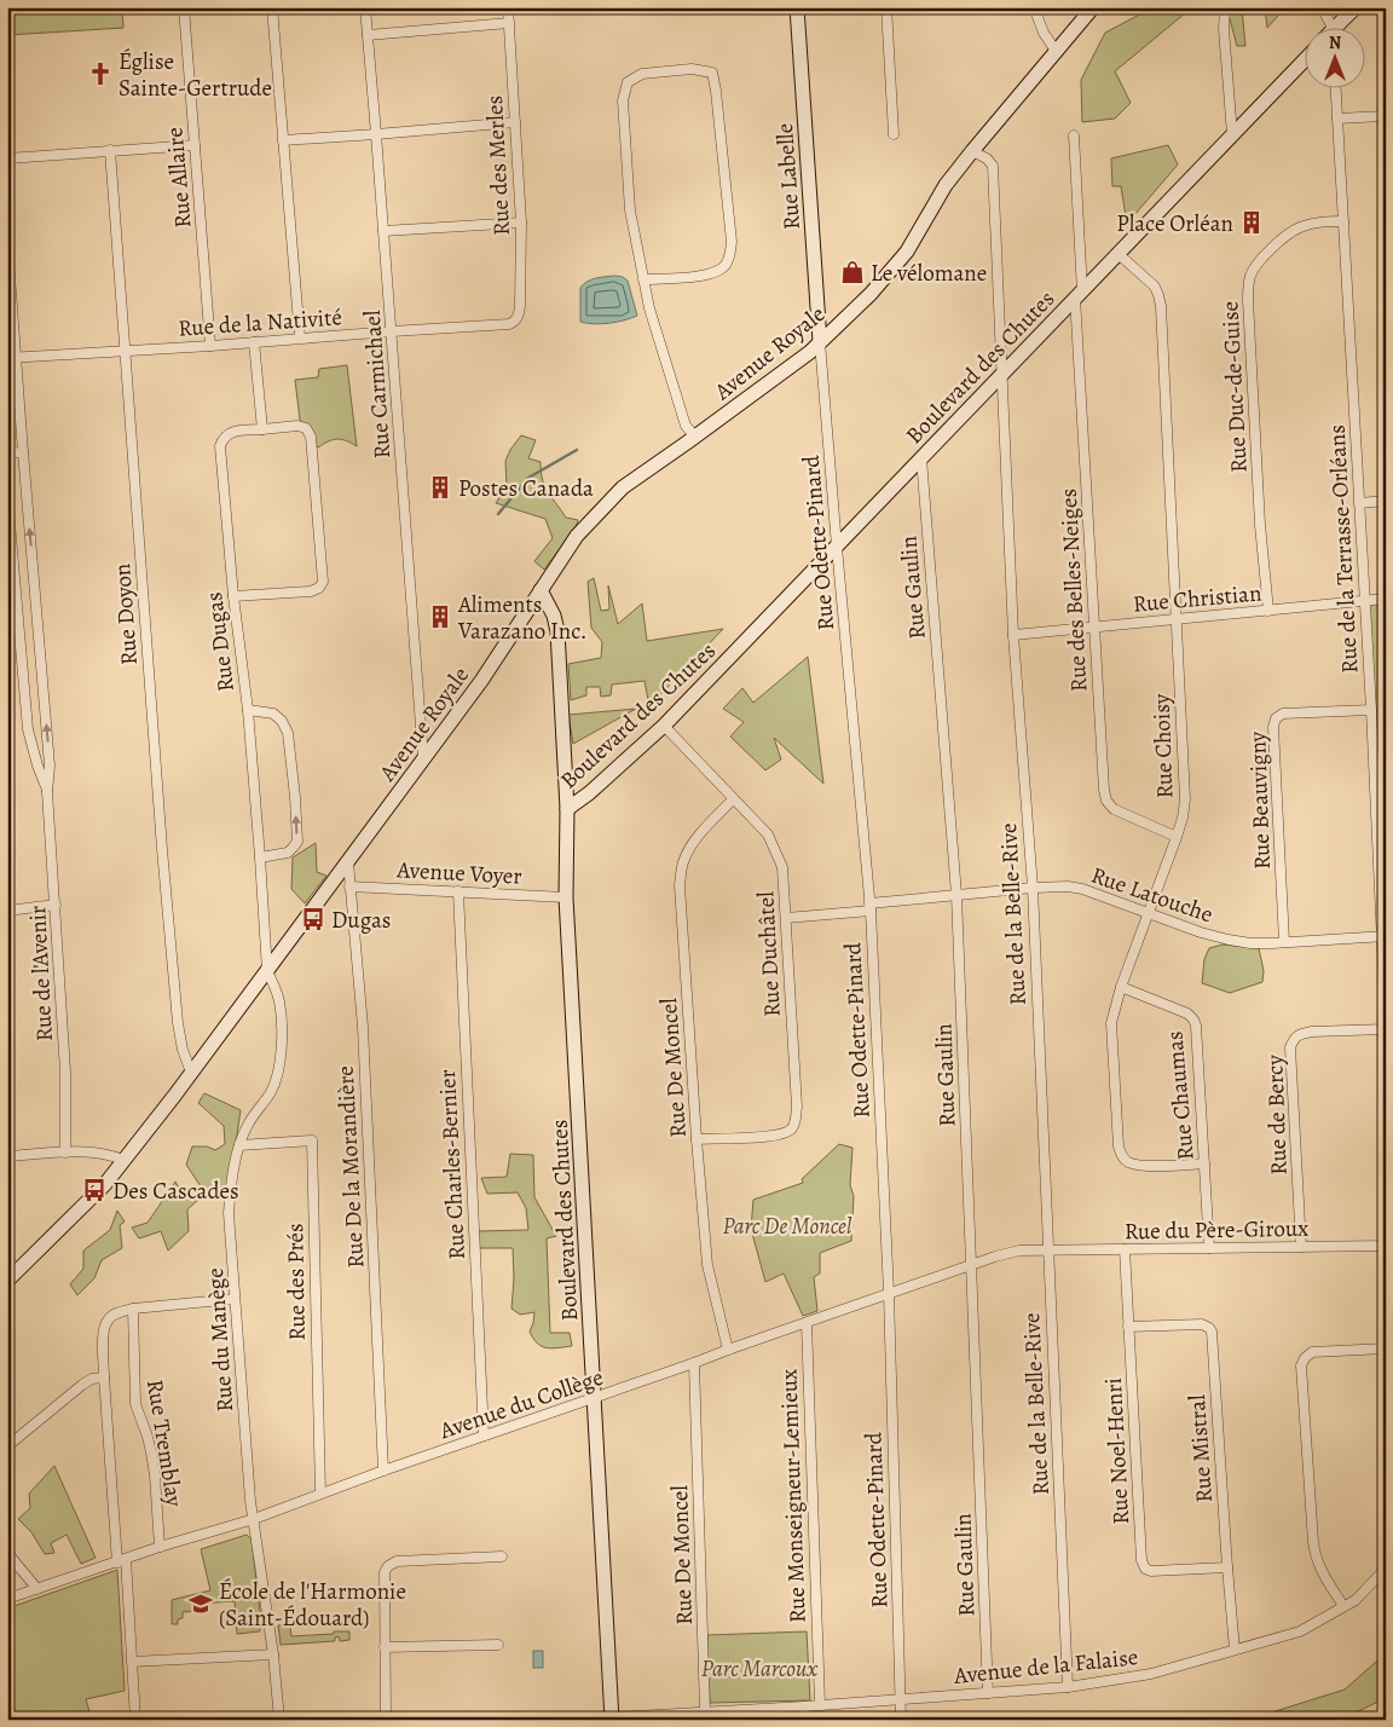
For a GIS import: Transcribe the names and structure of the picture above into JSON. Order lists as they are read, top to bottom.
{
  "streets": {
    "street": [
      "Rue des Merles",
      "Rue Labelle",
      "Rue Allaire",
      "Rue de la Nativité",
      "Avenue Royale",
      "Boulevard des Chutes",
      "Rue Carmichael",
      "Rue Duc-de-Guise",
      "Rue Odette-Pinard",
      "Rue de la Terrasse-Orléans",
      "Rue Gaulin",
      "Rue des Belles-Neiges",
      "Rue Christian",
      "Rue Doyon",
      "Rue Dugas",
      "Rue Choisy",
      "Rue Beauvigny",
      "Avenue Voyer",
      "Rue Latouche",
      "Rue de la Belle-Rive",
      "Rue Duchâtel",
      "Rue de l'Avenir",
      "Rue De Moncel",
      "Rue Chaumas",
      "Rue de Bercy",
      "Rue Charles-Bernier",
      "Rue De la Morandière",
      "Rue du Père-Giroux",
      "Rue des Prés",
      "Rue du Manège",
      "Avenue du Collège",
      "Rue Tremblay",
      "Rue Mistral",
      "Rue Noel-Henri",
      "Rue Monseigneur-Lemieux",
      "Avenue de la Falaise"
    ]
  },
  "crossings": [
    ["Rue des Merles", "Rue de la Nativité"],
    ["Rue Labelle", "Avenue Royale"],
    ["Rue Labelle", "Rue Odette-Pinard"],
    ["Rue Allaire", "Rue de la Nativité"],
    ["Rue de la Nativité", "Rue Carmichael"],
    ["Rue de la Nativité", "Rue Doyon"],
    ["Rue de la Nativité", "Rue de l'Avenir"],
    ["Avenue Royale", "Rue Carmichael"],
    ["Avenue Royale", "Rue Odette-Pinard"],
    ["Avenue Royale", "Rue Doyon"],
    ["Avenue Royale", "Rue Dugas"],
    ["Avenue Royale", "Rue de la Belle-Rive"],
    ["Avenue Royale", "Rue De la Morandière"],
    ["Avenue Royale", "Rue du Manège"],
    ["Boulevard des Chutes", "Rue Odette-Pinard"],
    ["Boulevard des Chutes", "Rue Gaulin"],
    ["Boulevard des Chutes", "Rue des Belles-Neiges"],
    ["Boulevard des Chutes", "Rue Choisy"],
    ["Boulevard des Chutes", "Avenue Voyer"],
    ["Boulevard des Chutes", "Rue de la Belle-Rive"],
    ["Boulevard des Chutes", "Rue Duchâtel"],
    ["Boulevard des Chutes", "Avenue du Collège"],
    ["Boulevard des Chutes", "Avenue de la Falaise"],
    ["Rue Duc-de-Guise", "Rue de la Terrasse-Orléans"],
    ["Rue Duc-de-Guise", "Rue Christian"],
    ["Rue Odette-Pinard", "Rue Latouche"],
    ["Rue Odette-Pinard", "Avenue du Collège"],
    ["Rue Odette-Pinard", "Avenue de la Falaise"],
    ["Rue de la Terrasse-Orléans", "Rue Christian"],
    ["Rue de la Terrasse-Orléans", "Rue Beauvigny"],
    ["Rue de la Terrasse-Orléans", "Rue Latouche"],
    ["Rue Gaulin", "Rue Latouche"],
    ["Rue Gaulin", "Avenue du Collège"],
    ["Rue Gaulin", "Avenue de la Falaise"],
    ["Rue des Belles-Neiges", "Rue Christian"],
    ["Rue des Belles-Neiges", "Rue Choisy"],
    ["Rue Christian", "Rue Choisy"],
    ["Rue Christian", "Rue de la Belle-Rive"],
    ["Rue Dugas", "Rue du Manège"],
    ["Rue Choisy", "Rue Latouche"],
    ["Rue Choisy", "Rue Chaumas"],
    ["Rue Beauvigny", "Rue Latouche"],
    ["Avenue Voyer", "Rue Charles-Bernier"],
    ["Avenue Voyer", "Rue De la Morandière"],
    ["Rue Latouche", "Rue de la Belle-Rive"],
    ["Rue Latouche", "Rue Duchâtel"],
    ["Rue de la Belle-Rive", "Rue du Père-Giroux"],
    ["Rue de la Belle-Rive", "Avenue du Collège"],
    ["Rue de la Belle-Rive", "Avenue de la Falaise"],
    ["Rue Duchâtel", "Rue De Moncel"],
    ["Rue De Moncel", "Avenue du Collège"],
    ["Rue De Moncel", "Avenue de la Falaise"],
    ["Rue Chaumas", "Rue du Père-Giroux"],
    ["Rue de Bercy", "Rue du Père-Giroux"],
    ["Rue Charles-Bernier", "Avenue du Collège"],
    ["Rue De la Morandière", "Avenue du Collège"],
    ["Rue du Père-Giroux", "Avenue du Collège"],
    ["Rue du Père-Giroux", "Rue Noel-Henri"],
    ["Rue des Prés", "Rue du Manège"],
    ["Rue des Prés", "Avenue du Collège"],
    ["Rue du Manège", "Avenue du Collège"],
    ["Avenue du Collège", "Rue Tremblay"],
    ["Avenue du Collège", "Rue Monseigneur-Lemieux"],
    ["Rue Mistral", "Rue Noel-Henri"],
    ["Rue Mistral", "Avenue de la Falaise"],
    ["Rue Monseigneur-Lemieux", "Avenue de la Falaise"]
  ],
  "parks": ["Parc De Moncel", "Parc Marcoux"],
  "places": {
    "church": ["Église Sainte-Gertrude"],
    "building": ["Place Orléan", "Postes Canada", "Aliments Varazano Inc."],
    "shop": ["Le vélomane"],
    "bus stop": ["Dugas", "Des Cascades"],
    "school or university": ["École de l'Harmonie (Saint-Édouard)"]
  },
  "north": "top"
}
